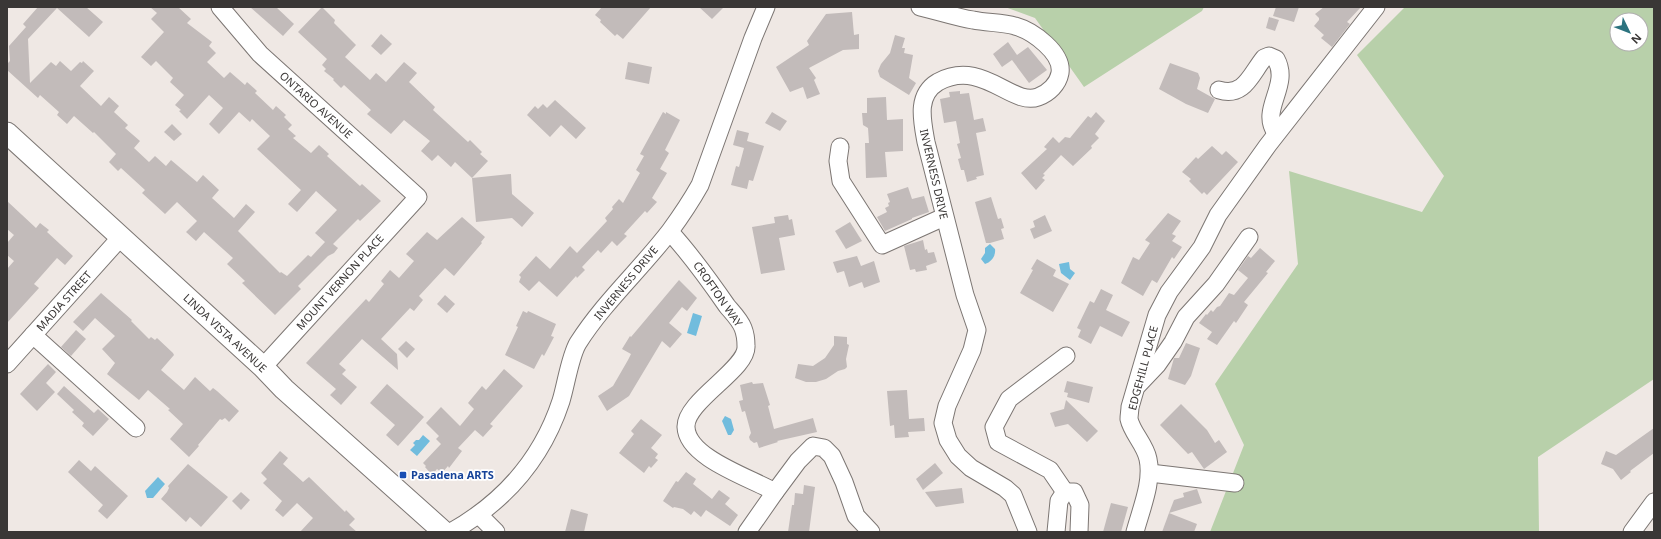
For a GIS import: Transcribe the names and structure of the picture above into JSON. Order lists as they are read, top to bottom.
{
  "streets": {
    "main road": ["LINDA VISTA AVENUE"],
    "street": [
      "ONTARIO AVENUE",
      "INVERNESS DRIVE",
      "MOUNT VERNON PLACE",
      "CROFTON WAY",
      "MADIA STREET",
      "EDGEHILL PLACE"
    ]
  },
  "crossings": [
    ["ONTARIO AVENUE", "MOUNT VERNON PLACE"],
    ["INVERNESS DRIVE", "CROFTON WAY"],
    ["MOUNT VERNON PLACE", "LINDA VISTA AVENUE"],
    ["MADIA STREET", "LINDA VISTA AVENUE"]
  ],
  "places": {
    "transit": ["Pasadena ARTS"]
  },
  "north": "bottom right"
}
